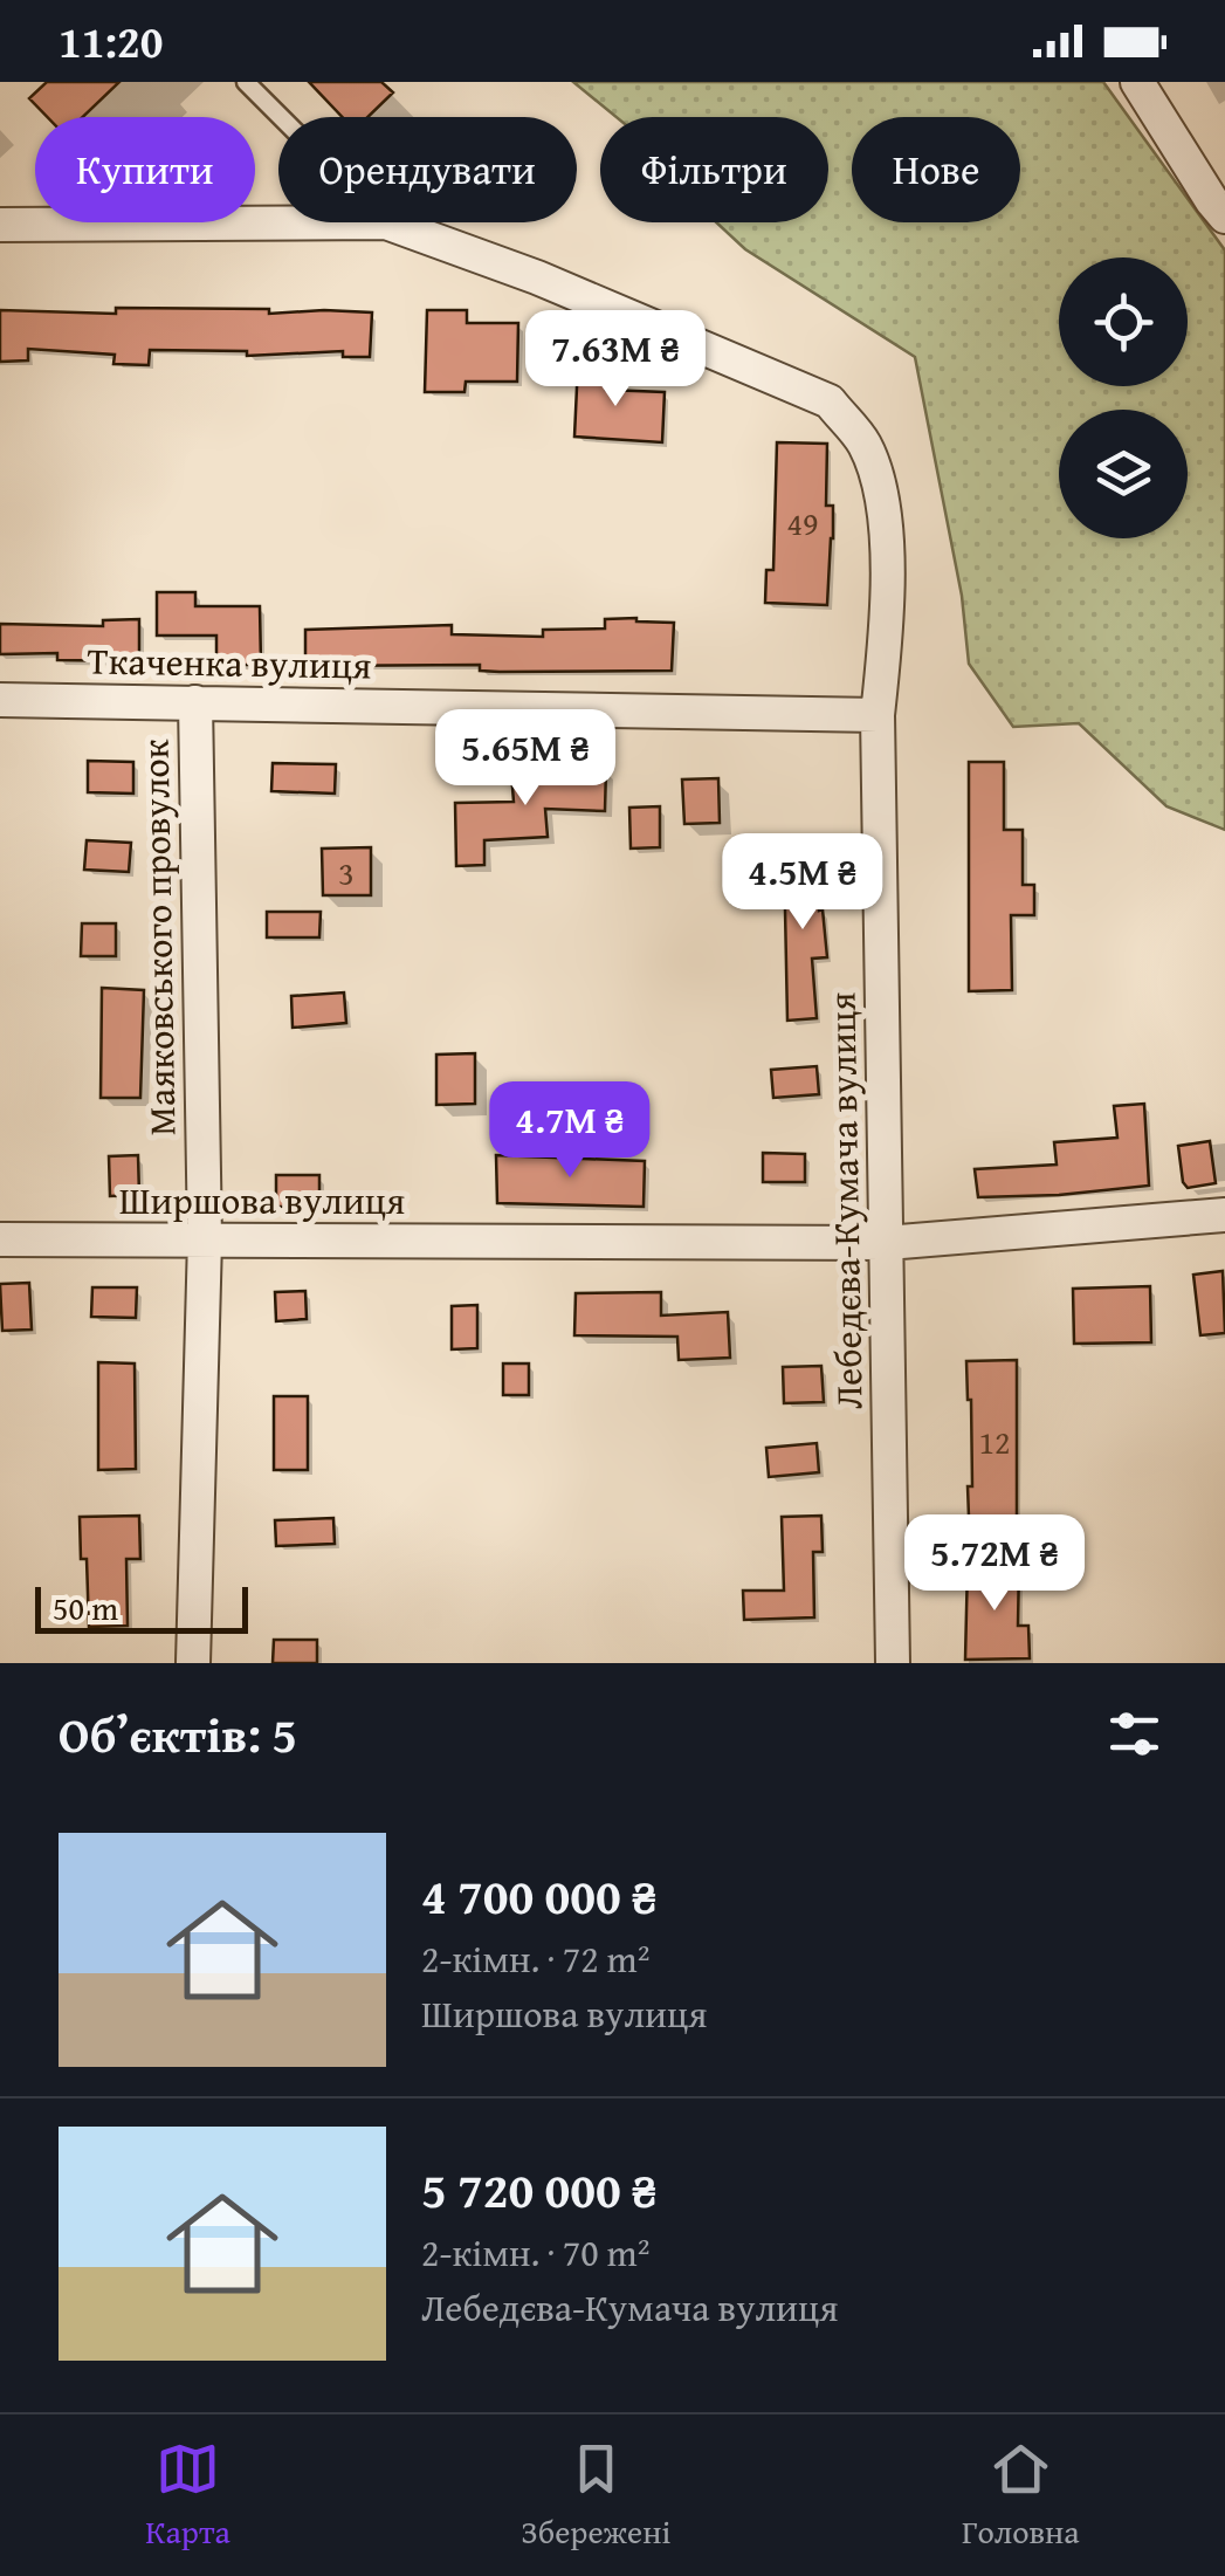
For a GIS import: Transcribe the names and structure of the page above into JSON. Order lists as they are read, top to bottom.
{
  "streets": {
    "street": [
      "Ткаченка вулиця",
      "Маяковського провулок",
      "Ширшова вулиця",
      "Лебедєва-Кумача вулиця"
    ]
  },
  "crossings": [
    ["Ткаченка вулиця", "Маяковського провулок"],
    ["Ткаченка вулиця", "Лебедєва-Кумача вулиця"],
    ["Маяковського провулок", "Ширшова вулиця"],
    ["Ширшова вулиця", "Лебедєва-Кумача вулиця"]
  ],
  "house_numbers": ["49", "3", "12"],
  "scale_bar": "50 m",
  "page": {
    "status": "11:20",
    "chip": [
      "Купити",
      "Орендувати",
      "Фільтри",
      "Нове"
    ],
    "price": [
      "7.63M ₴",
      "5.65M ₴",
      "4.5M ₴",
      "4.7M ₴",
      "5.72M ₴"
    ],
    "scale": "50 m",
    "heading": "Об’єктів: 5",
    "list": [
      {
        "name": "4 700 000 ₴",
        "note": "2-кімн. · 72 m² · Ширшова вулиця"
      },
      {
        "name": "5 720 000 ₴",
        "note": "2-кімн. · 70 m² · Лебедєва-Кумача вулиця"
      }
    ],
    "tabs": ["Карта", "Збережені", "Головна"]
  }
}
